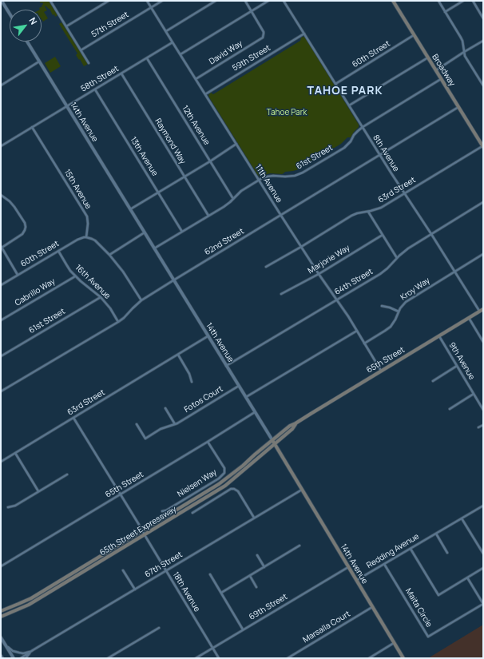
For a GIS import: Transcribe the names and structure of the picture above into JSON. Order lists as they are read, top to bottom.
{
  "streets": {
    "main road": [
      "Broadway",
      "14th Avenue",
      "65th Street",
      "65th Street Expressway"
    ],
    "street": [
      "57th Street",
      "David Way",
      "60th Street",
      "59th Street",
      "58th Street",
      "12th Avenue",
      "Raymond Way",
      "8th Avenue",
      "13th Avenue",
      "61st Street",
      "11th Avenue",
      "15th Avenue",
      "63rd Street",
      "62nd Street",
      "Marjorie Way",
      "16th Avenue",
      "64th Street",
      "Kroy Way",
      "Cabrillo Way",
      "9th Avenue",
      "Fotos Court",
      "Nielsen Way",
      "Redding Avenue",
      "67th Street",
      "18th Avenue",
      "69th Street",
      "Maita Circle",
      "Marsalla Court"
    ]
  },
  "crossings": [
    ["57th Street", "11th Avenue"],
    ["David Way", "11th Avenue"],
    ["60th Street", "Broadway"],
    ["60th Street", "8th Avenue"],
    ["60th Street", "15th Avenue"],
    ["60th Street", "16th Avenue"],
    ["59th Street", "8th Avenue"],
    ["59th Street", "11th Avenue"],
    ["Broadway", "61st Street"],
    ["Broadway", "63rd Street"],
    ["Broadway", "62nd Street"],
    ["58th Street", "14th Avenue"],
    ["58th Street", "12th Avenue"],
    ["58th Street", "Raymond Way"],
    ["58th Street", "13th Avenue"],
    ["58th Street", "11th Avenue"],
    ["58th Street", "15th Avenue"],
    ["14th Avenue", "61st Street"],
    ["14th Avenue", "63rd Street"],
    ["14th Avenue", "62nd Street"],
    ["14th Avenue", "64th Street"],
    ["14th Avenue", "65th Street"],
    ["14th Avenue", "Fotos Court"],
    ["14th Avenue", "65th Street Expressway"],
    ["14th Avenue", "Redding Avenue"],
    ["14th Avenue", "67th Street"],
    ["14th Avenue", "69th Street"],
    ["14th Avenue", "Marsalla Court"],
    ["12th Avenue", "61st Street"],
    ["Raymond Way", "61st Street"],
    ["8th Avenue", "61st Street"],
    ["8th Avenue", "63rd Street"],
    ["8th Avenue", "62nd Street"],
    ["8th Avenue", "64th Street"],
    ["8th Avenue", "Kroy Way"],
    ["8th Avenue", "65th Street"],
    ["13th Avenue", "61st Street"],
    ["61st Street", "11th Avenue"],
    ["61st Street", "16th Avenue"],
    ["11th Avenue", "63rd Street"],
    ["11th Avenue", "62nd Street"],
    ["11th Avenue", "Marjorie Way"],
    ["11th Avenue", "64th Street"],
    ["11th Avenue", "Kroy Way"],
    ["11th Avenue", "65th Street"],
    ["63rd Street", "18th Avenue"],
    ["62nd Street", "16th Avenue"],
    ["16th Avenue", "Cabrillo Way"],
    ["65th Street", "9th Avenue"],
    ["65th Street", "Nielsen Way"],
    ["65th Street", "65th Street Expressway"],
    ["65th Street", "18th Avenue"],
    ["65th Street Expressway", "18th Avenue"],
    ["Redding Avenue", "Maita Circle"],
    ["67th Street", "18th Avenue"],
    ["18th Avenue", "69th Street"]
  ],
  "districts": ["TAHOE PARK"],
  "parks": ["Tahoe Park"],
  "north": "top right"
}
